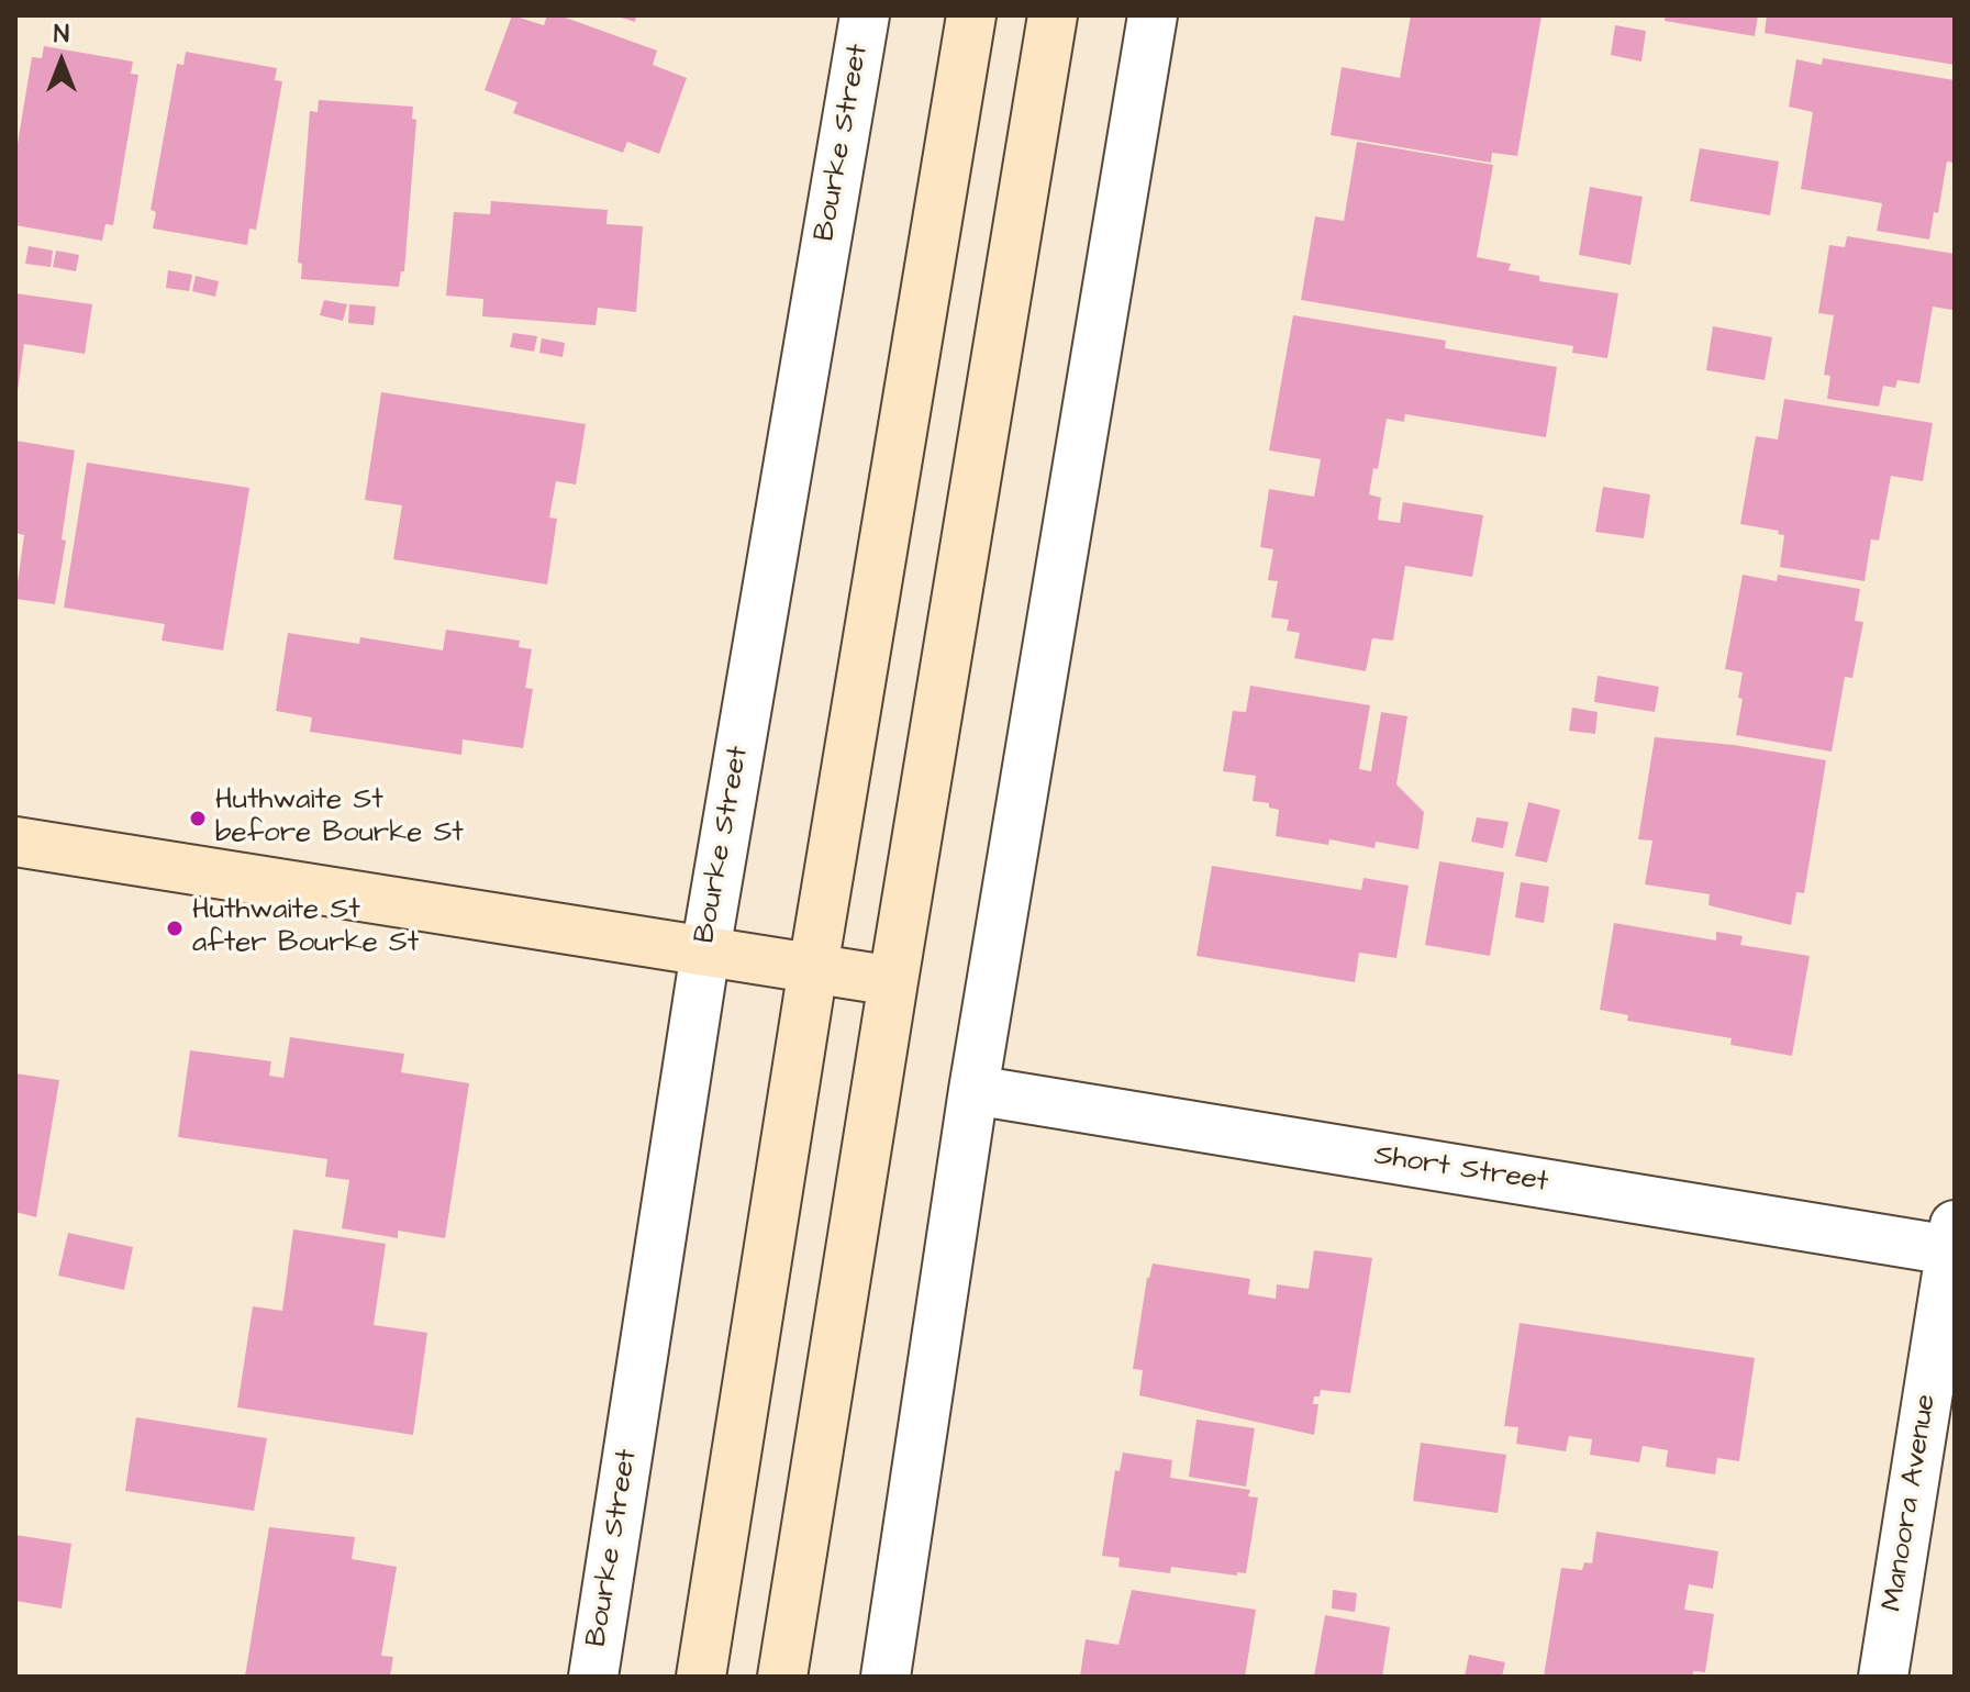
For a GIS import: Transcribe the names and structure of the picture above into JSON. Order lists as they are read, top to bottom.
{
  "streets": {
    "street": ["Bourke Street", "Short Street", "Manoora Avenue"]
  },
  "crossings": [
    ["Short Street", "Manoora Avenue"]
  ],
  "places": ["Huthwaite St before Bourke St", "Huthwaite St after Bourke St"],
  "north": "top"
}
